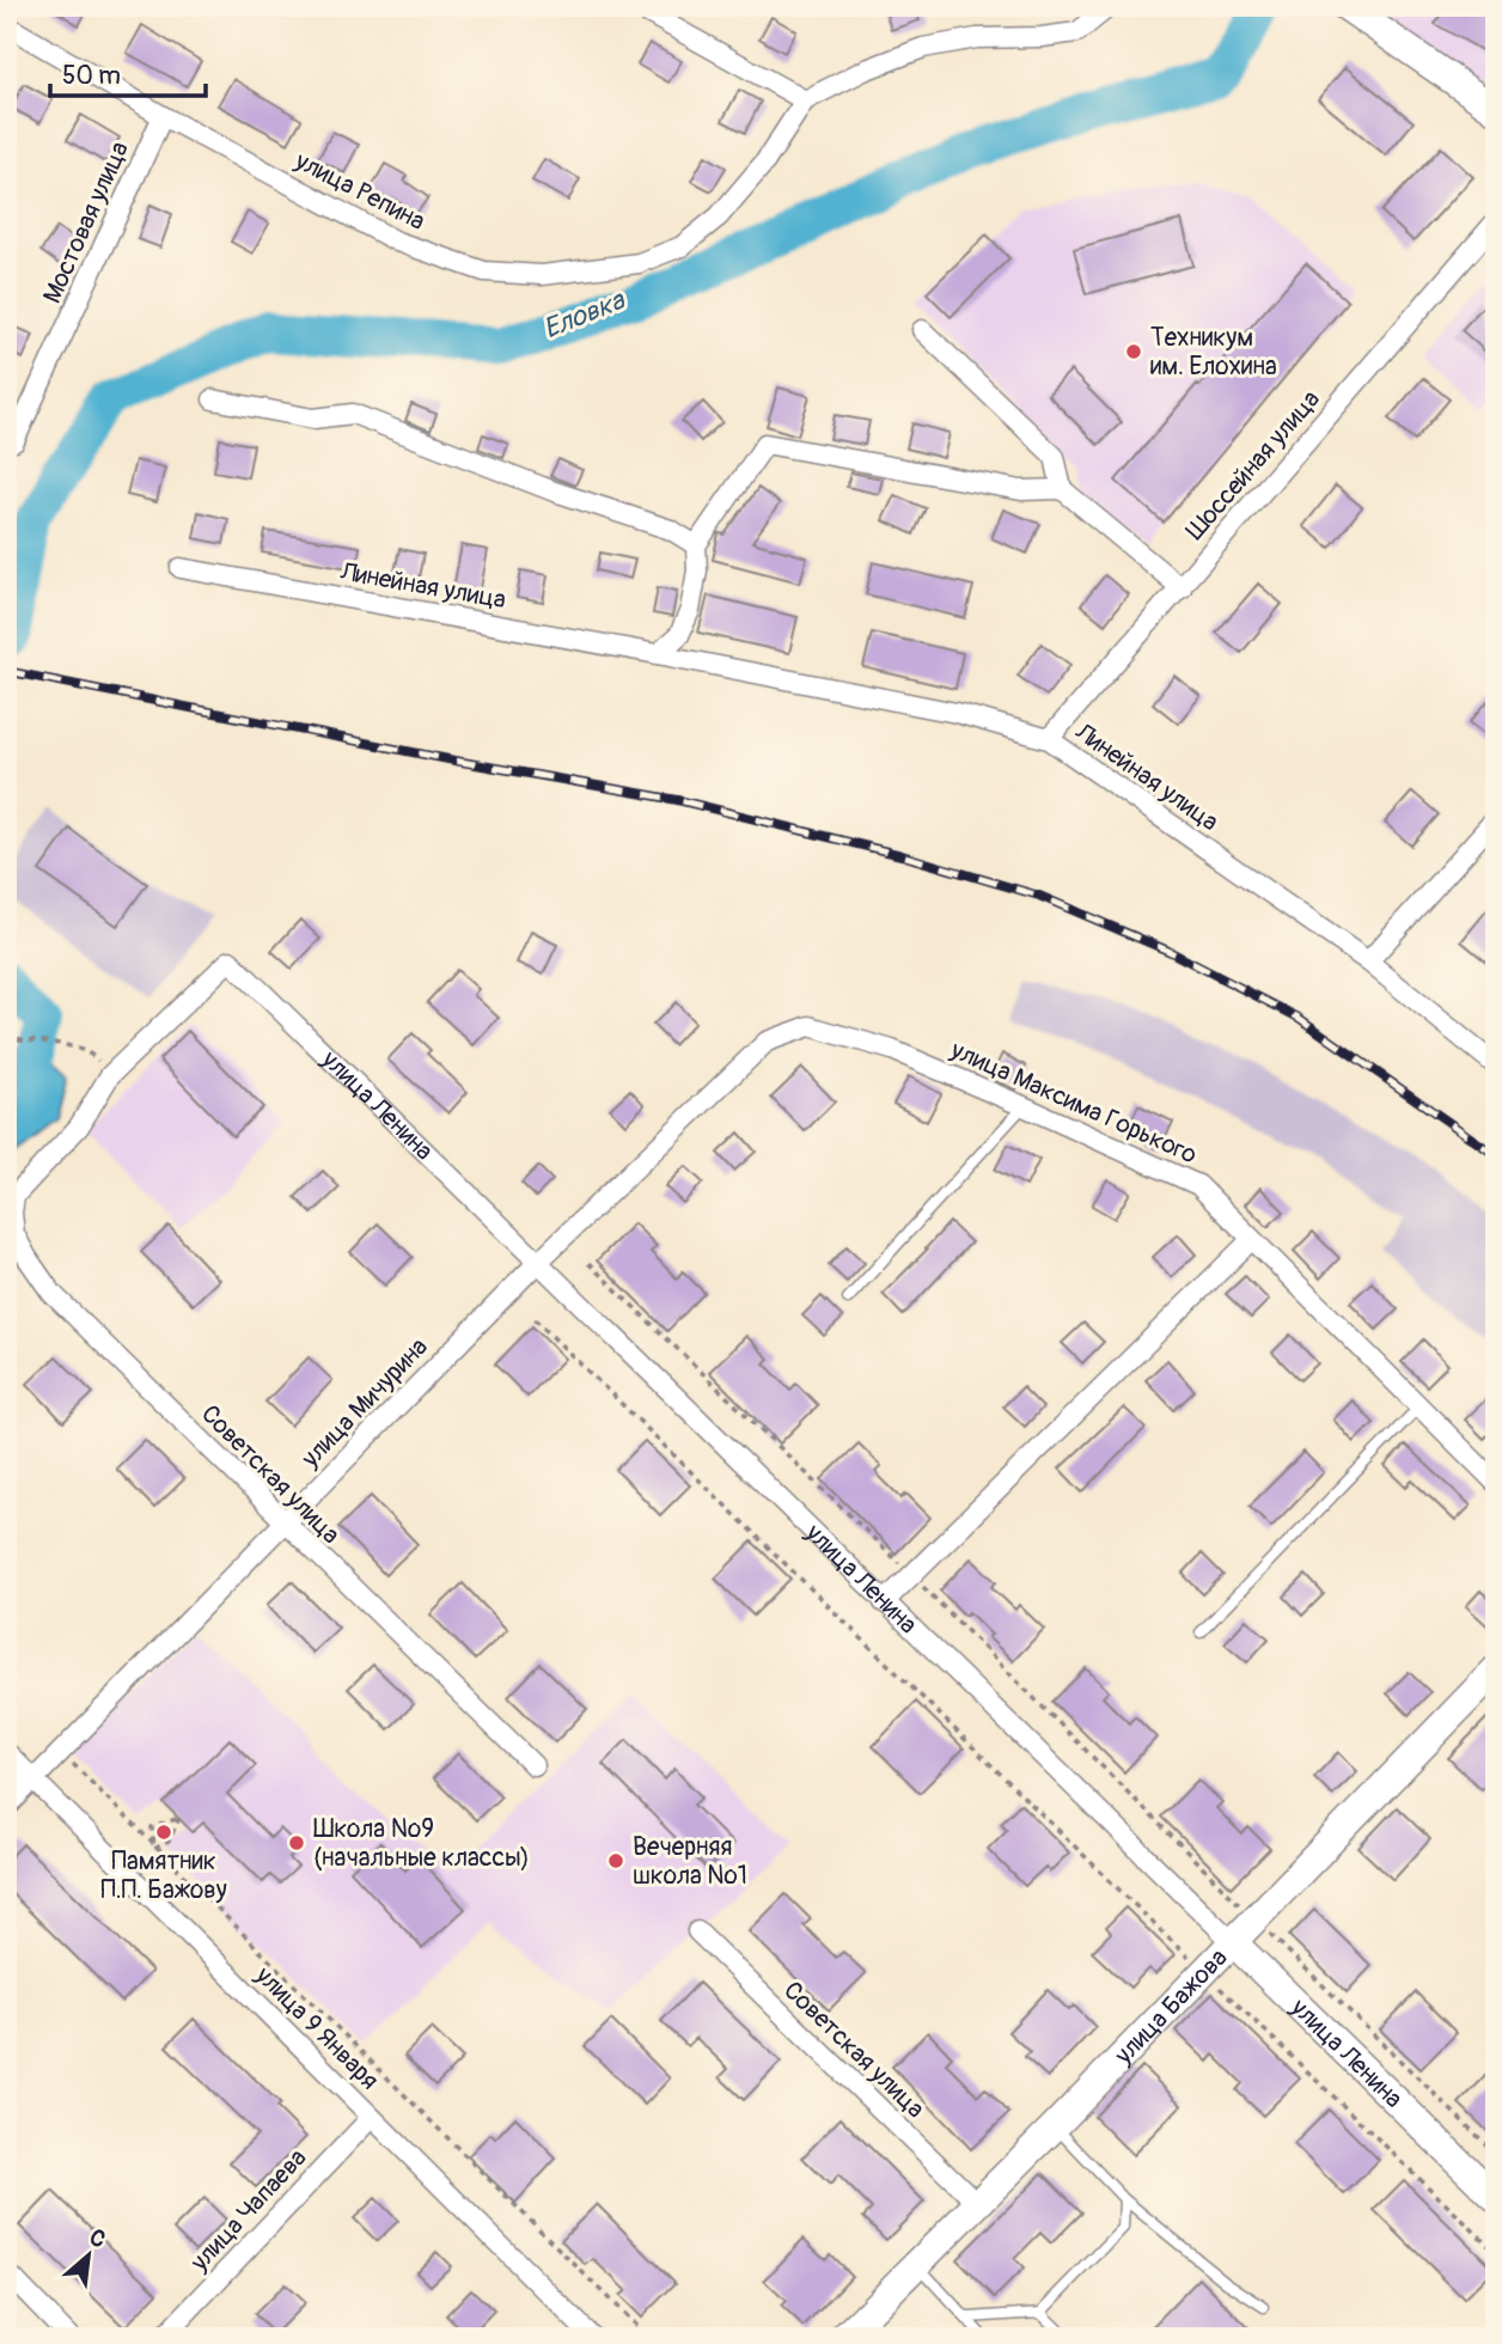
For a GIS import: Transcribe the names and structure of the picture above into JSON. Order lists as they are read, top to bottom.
{
  "streets": {
    "street": [
      "улица Репина",
      "Мостовая улица",
      "Шоссейная улица",
      "Линейная улица",
      "улица Максима Горького",
      "улица Ленина",
      "улица Мичурина",
      "Советская улица",
      "улица Бажова",
      "улица 9 Января",
      "улица Чапаева"
    ]
  },
  "crossings": [
    ["улица Репина", "Мостовая улица"],
    ["Шоссейная улица", "Линейная улица"],
    ["улица Максима Горького", "улица Мичурина"],
    ["улица Ленина", "улица Мичурина"],
    ["улица Ленина", "Советская улица"],
    ["улица Ленина", "улица Бажова"],
    ["улица Мичурина", "Советская улица"],
    ["улица Мичурина", "улица 9 Января"],
    ["Советская улица", "улица Бажова"],
    ["улица 9 Января", "улица Чапаева"]
  ],
  "water": ["Еловка"],
  "places": [
    "Техникум им. Елохина",
    "Памятник П.П. Бажову",
    "Школа №9 (начальные классы)",
    "Вечерняя школа №1"
  ],
  "scale_bar": "50 m",
  "north": "top right"
}
